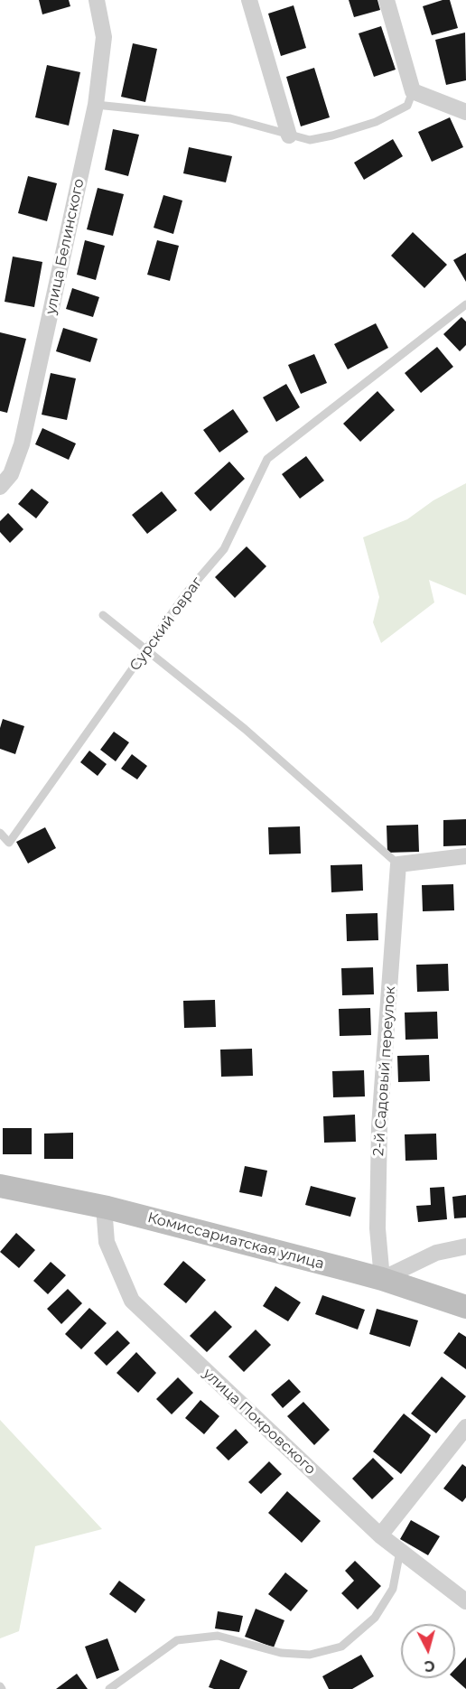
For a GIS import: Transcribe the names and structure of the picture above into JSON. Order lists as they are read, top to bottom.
{
  "streets": {
    "main road": ["Комиссариатская улица"],
    "street": ["улица Белинского", "2-й Садовый переулок", "улица Покровского"],
    "lane": ["Сурский овраг"]
  },
  "crossings": [
    ["2-й Садовый переулок", "Комиссариатская улица"],
    ["Комиссариатская улица", "улица Покровского"]
  ],
  "north": "bottom"
}
